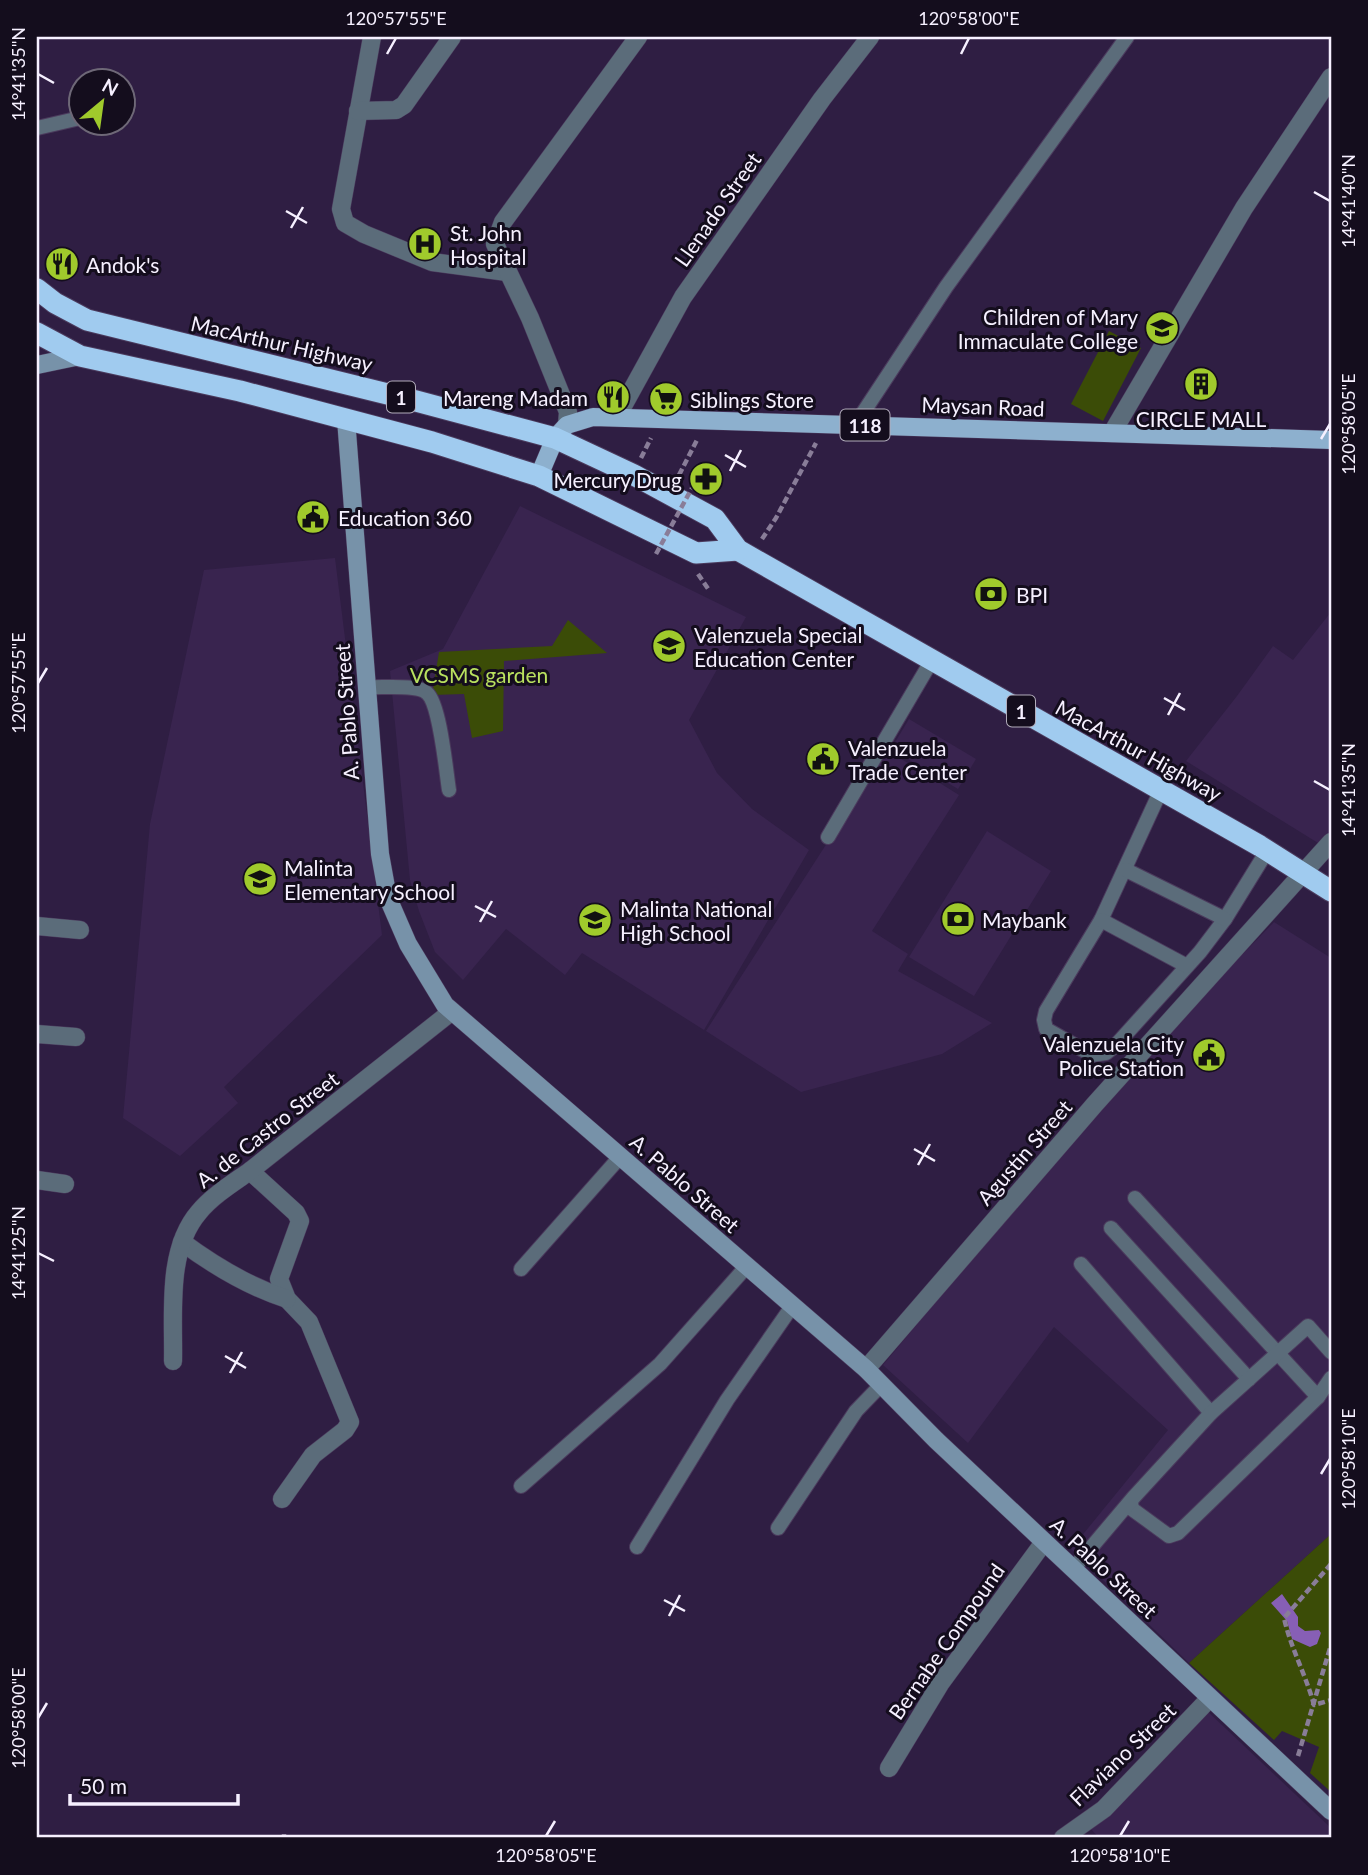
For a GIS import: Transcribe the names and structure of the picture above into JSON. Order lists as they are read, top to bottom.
{
  "streets": {
    "highway": ["MacArthur Highway", "1"],
    "main road": ["Maysan Road", "118"],
    "street": [
      "Llenado Street",
      "A. Pablo Street",
      "A. de Castro Street",
      "Agustin Street",
      "Bernabe Compound",
      "Flaviano Street"
    ]
  },
  "crossings": [
    ["Llenado Street", "Maysan Road"],
    ["MacArthur Highway", "1"],
    ["MacArthur Highway", "Maysan Road"],
    ["MacArthur Highway", "Agustin Street"],
    ["1", "A. Pablo Street"],
    ["A. Pablo Street", "A. de Castro Street"],
    ["A. Pablo Street", "Agustin Street"],
    ["A. Pablo Street", "Bernabe Compound"],
    ["A. Pablo Street", "Flaviano Street"]
  ],
  "parks": ["VCSMS garden"],
  "places": {
    "hospital": ["St. John Hospital"],
    "restaurant": ["Andok's", "Mareng Madam"],
    "school or university": [
      "Children of Mary Immaculate College",
      "Valenzuela Special Education Center",
      "Malinta Elementary School",
      "Malinta National High School"
    ],
    "building": ["CIRCLE MALL"],
    "supermarket": ["Siblings Store"],
    "pharmacy": ["Mercury Drug"],
    "public building": ["Education 360", "Valenzuela Trade Center", "Valenzuela City Police Station"],
    "bank": ["BPI", "Maybank"]
  },
  "scale_bar": "50 m",
  "north": "top right",
  "coordinates": [
    "120°57'55\"E",
    "120°58'00\"E",
    "14°41'35\"N",
    "14°41'40\"N",
    "120°58'05\"E",
    "14°41'25\"N",
    "120°58'10\"E"
  ]
}
